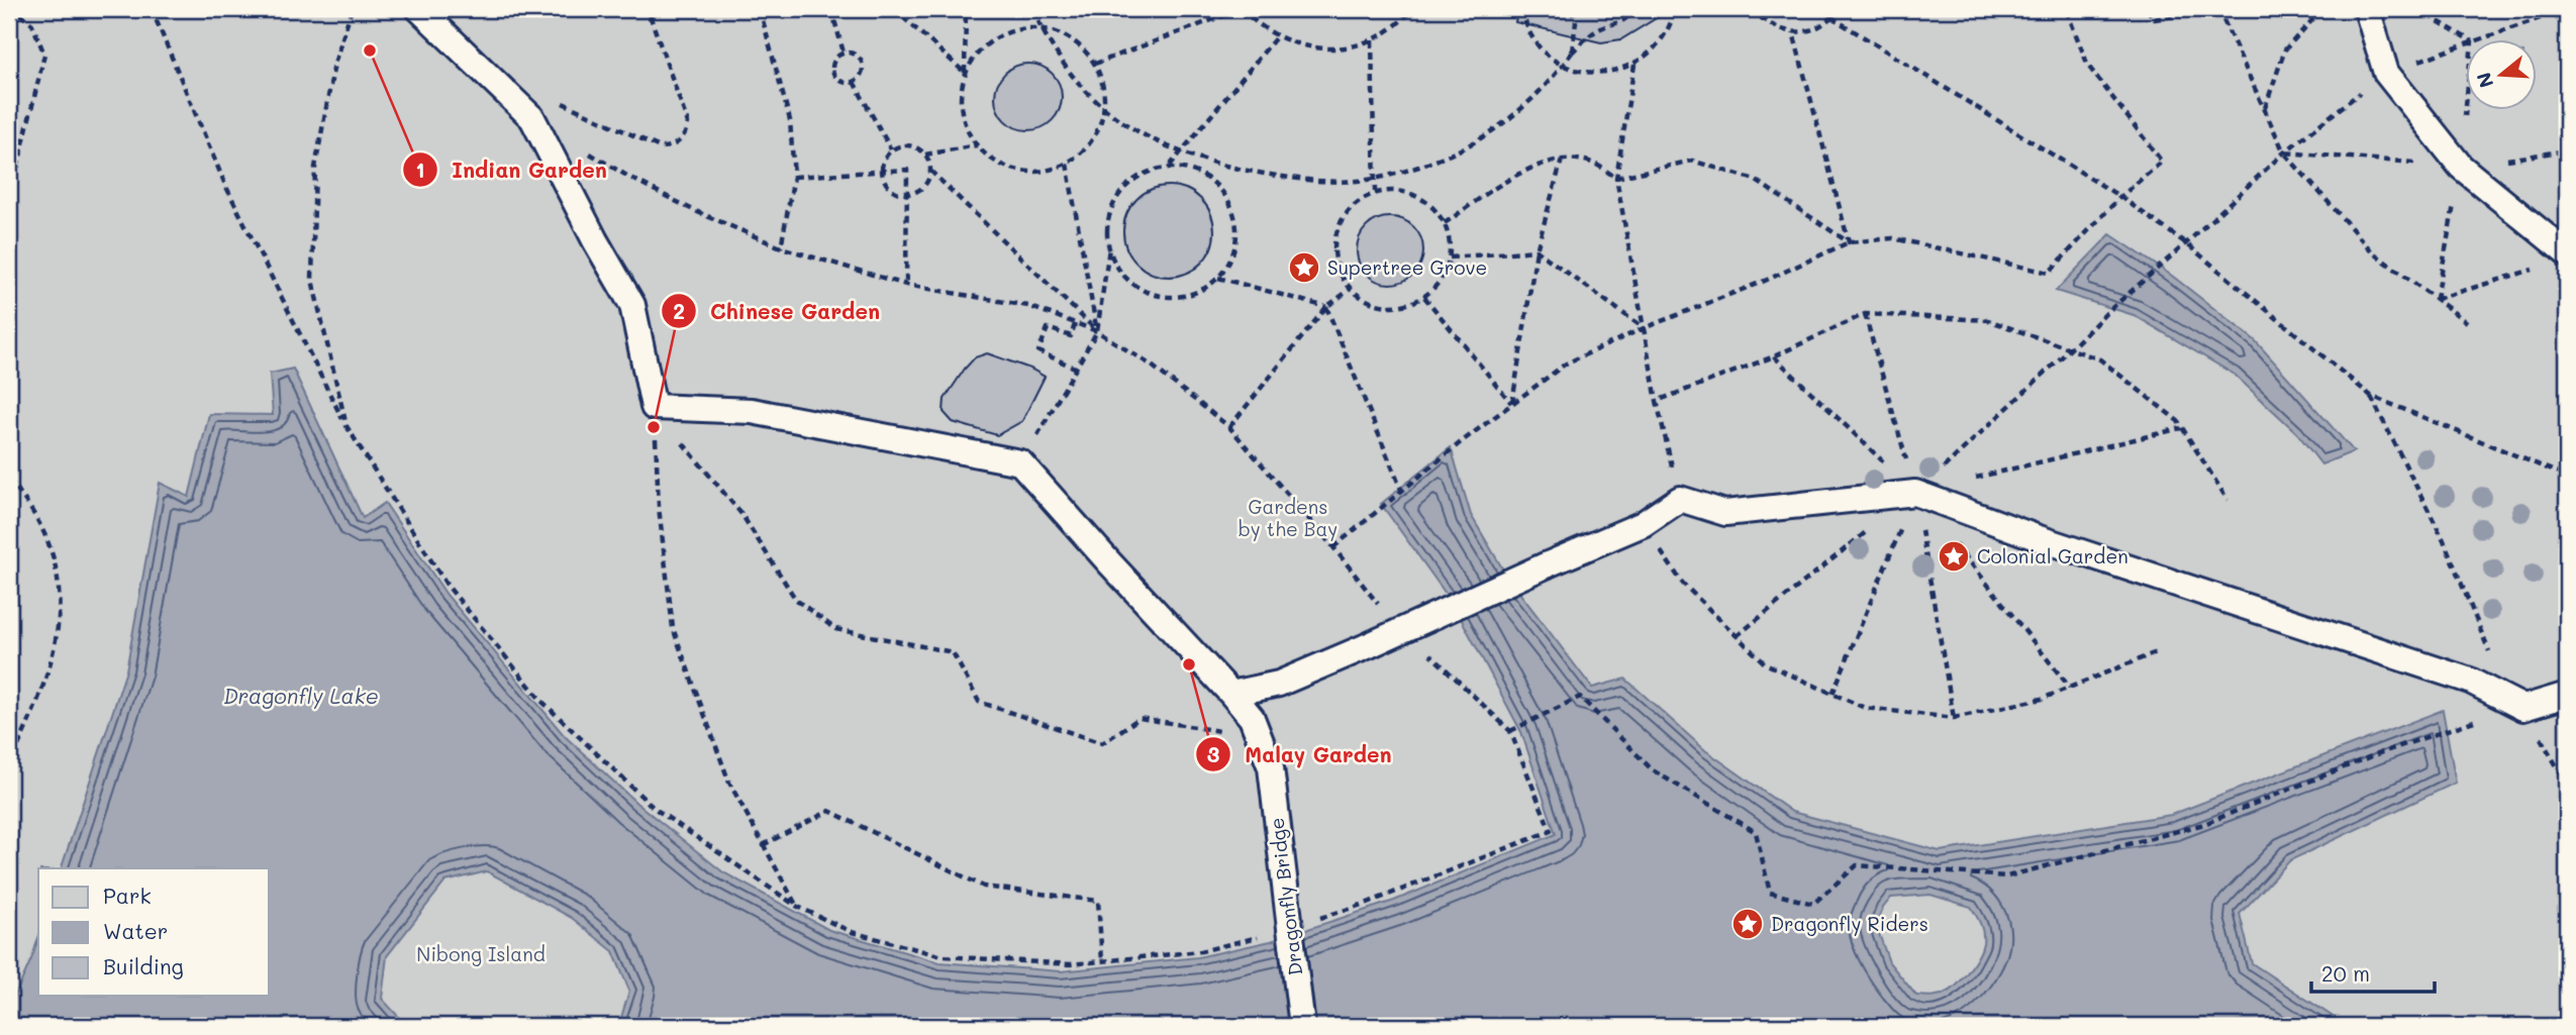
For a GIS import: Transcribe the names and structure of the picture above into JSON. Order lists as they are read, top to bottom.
{
  "streets": {
    "street": ["Dragonfly Bridge"]
  },
  "water": ["Dragonfly Lake"],
  "parks": ["Gardens by the Bay", "Nibong Island"],
  "places": {
    "other": ["Indian Garden", "Chinese Garden", "Malay Garden"],
    "place": ["Supertree Grove", "Colonial Garden", "Dragonfly Riders"]
  },
  "legend": ["Park", "Water", "Building"],
  "scale_bar": "20 m",
  "north": "left"
}
